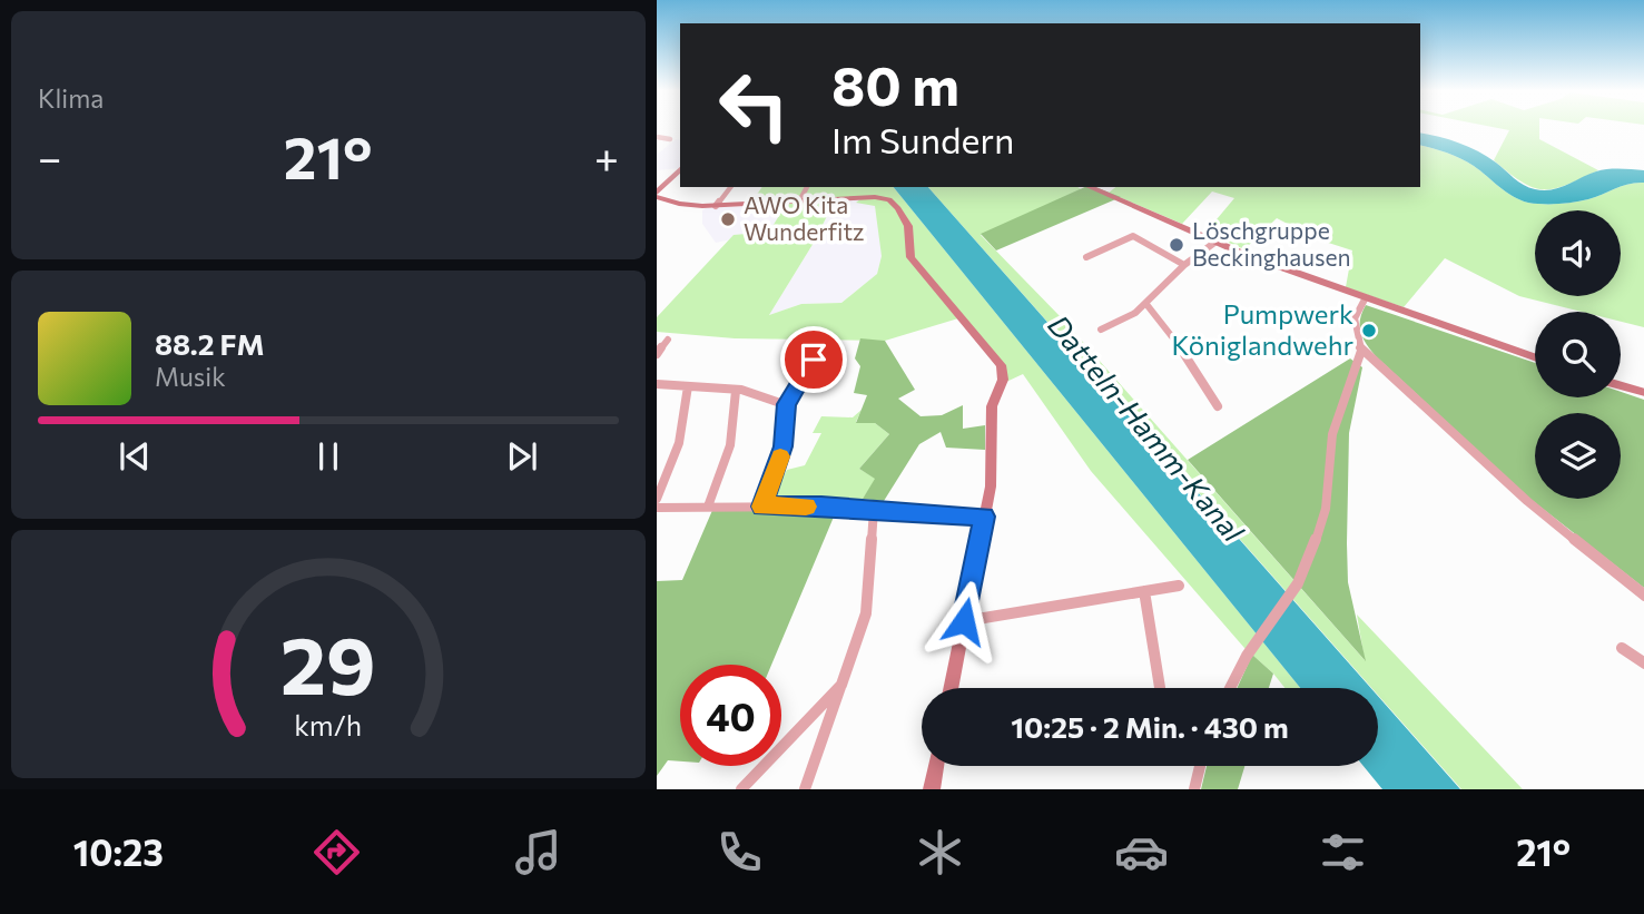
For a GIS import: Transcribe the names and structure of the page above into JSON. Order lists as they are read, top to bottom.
{
  "water": ["Datteln-Hamm-Kanal"],
  "places": ["AWO Kita Wunderfitz", "Löschgruppe Beckinghausen", "Pumpwerk Königlandwehr"],
  "page": {
    "tile": "Klima",
    "turn": ["80 m", "Im Sundern"],
    "heat": ["−", "21°", "+"],
    "song": ["88.2 FM", "Musik"],
    "limit": "40",
    "trip": "10:25 · 2 Min. · 430 m",
    "tabs": ["10:23", "21°"],
    "gauge": ["29", "km/h"]
  }
}
